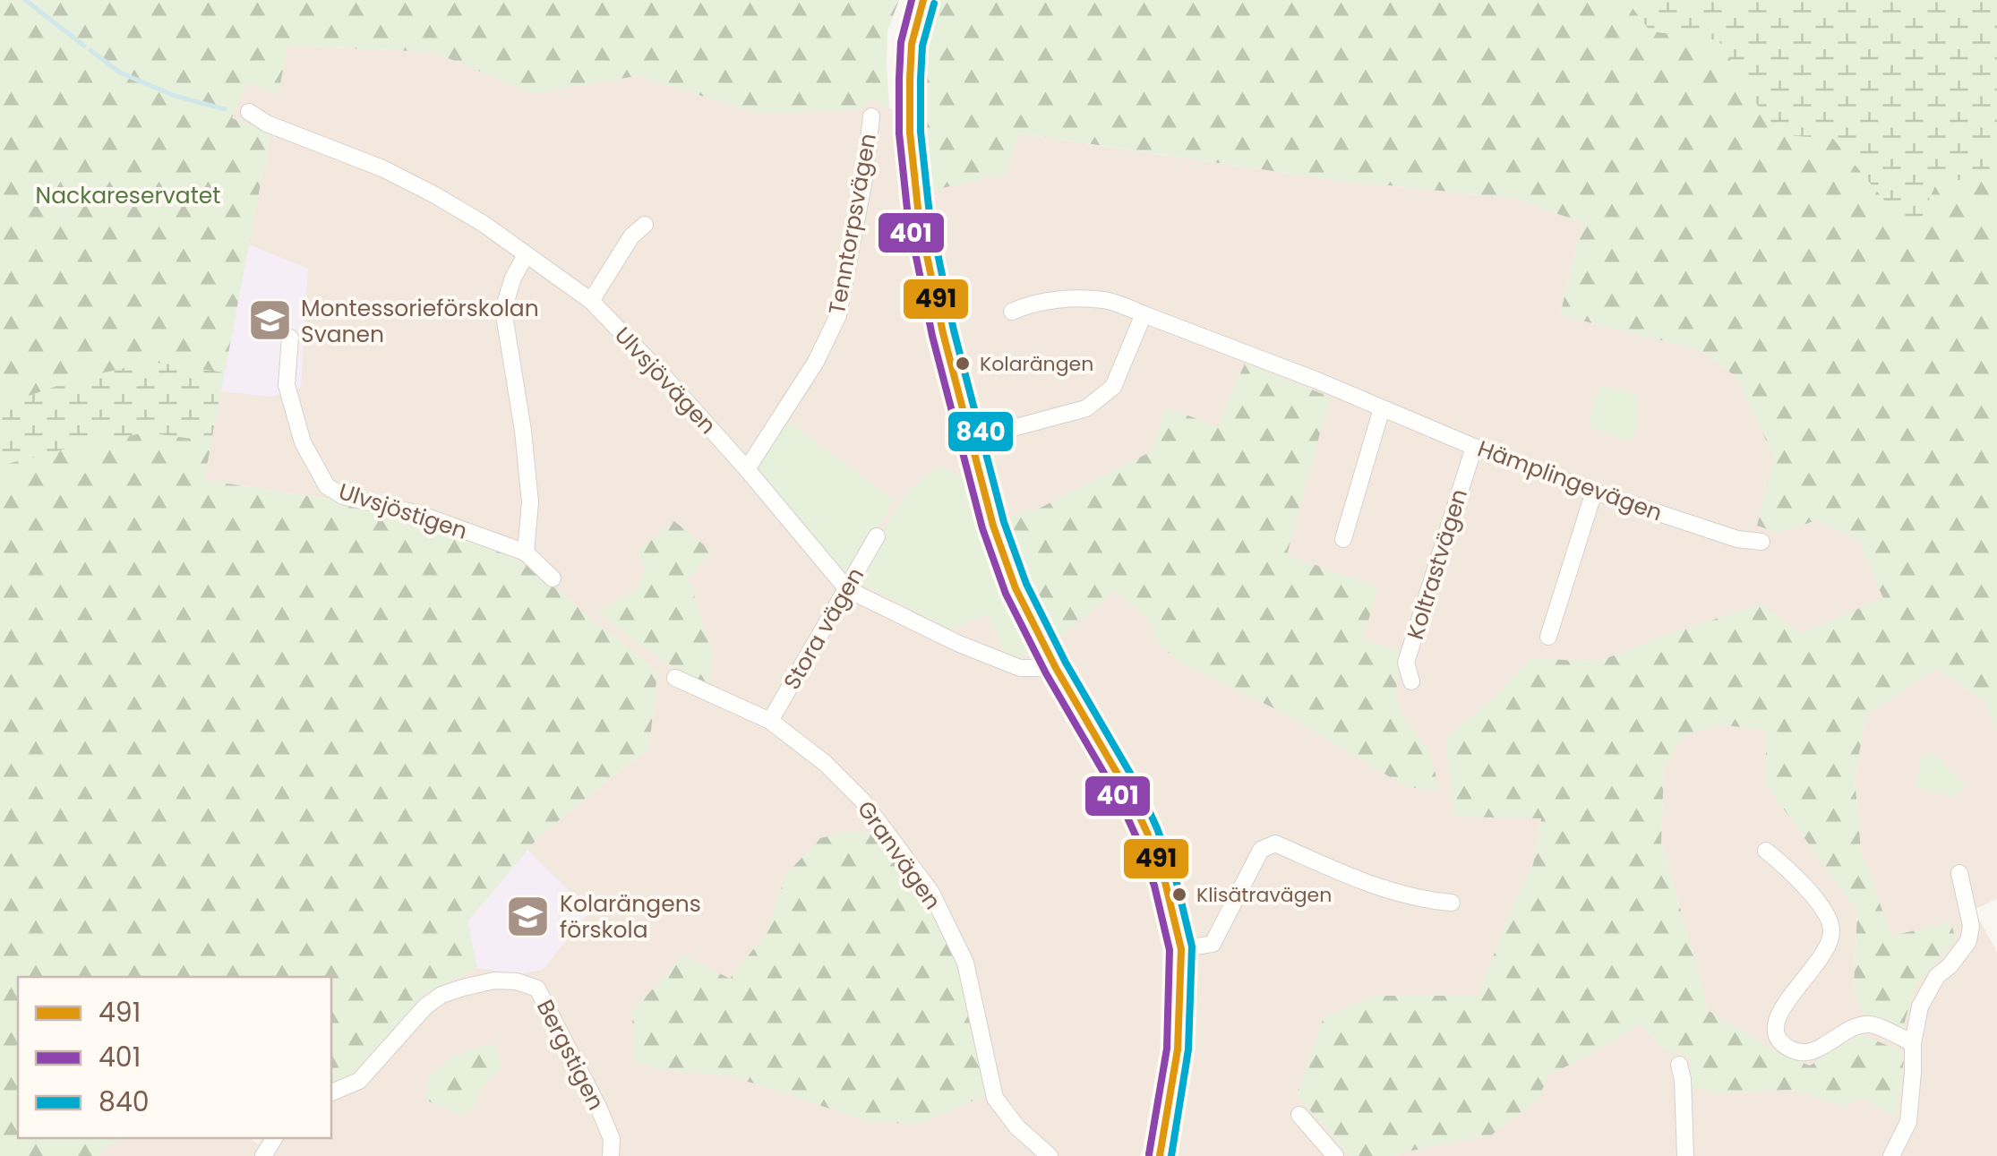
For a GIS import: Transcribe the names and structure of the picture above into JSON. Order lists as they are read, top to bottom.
{
  "streets": {
    "street": [
      "Tenntorpsvägen",
      "Ulvsjövägen",
      "Hämplingevägen",
      "Ulvsjöstigen",
      "Koltrastvägen",
      "Stora vägen",
      "Granvägen",
      "Bergstigen"
    ]
  },
  "crossings": [
    ["Tenntorpsvägen", "Ulvsjövägen"],
    ["Ulvsjövägen", "Stora vägen"],
    ["Hämplingevägen", "Koltrastvägen"],
    ["Stora vägen", "Granvägen"]
  ],
  "parks": ["Nackareservatet"],
  "places": {
    "school or university": ["Montessorieförskolan Svanen", "Kolarängens förskola"],
    "other": ["Kolarängen", "Klisätravägen"]
  },
  "lines": ["transit line 491", "transit line 401", "transit line 840"],
  "legend": ["491", "401", "840"]
}
